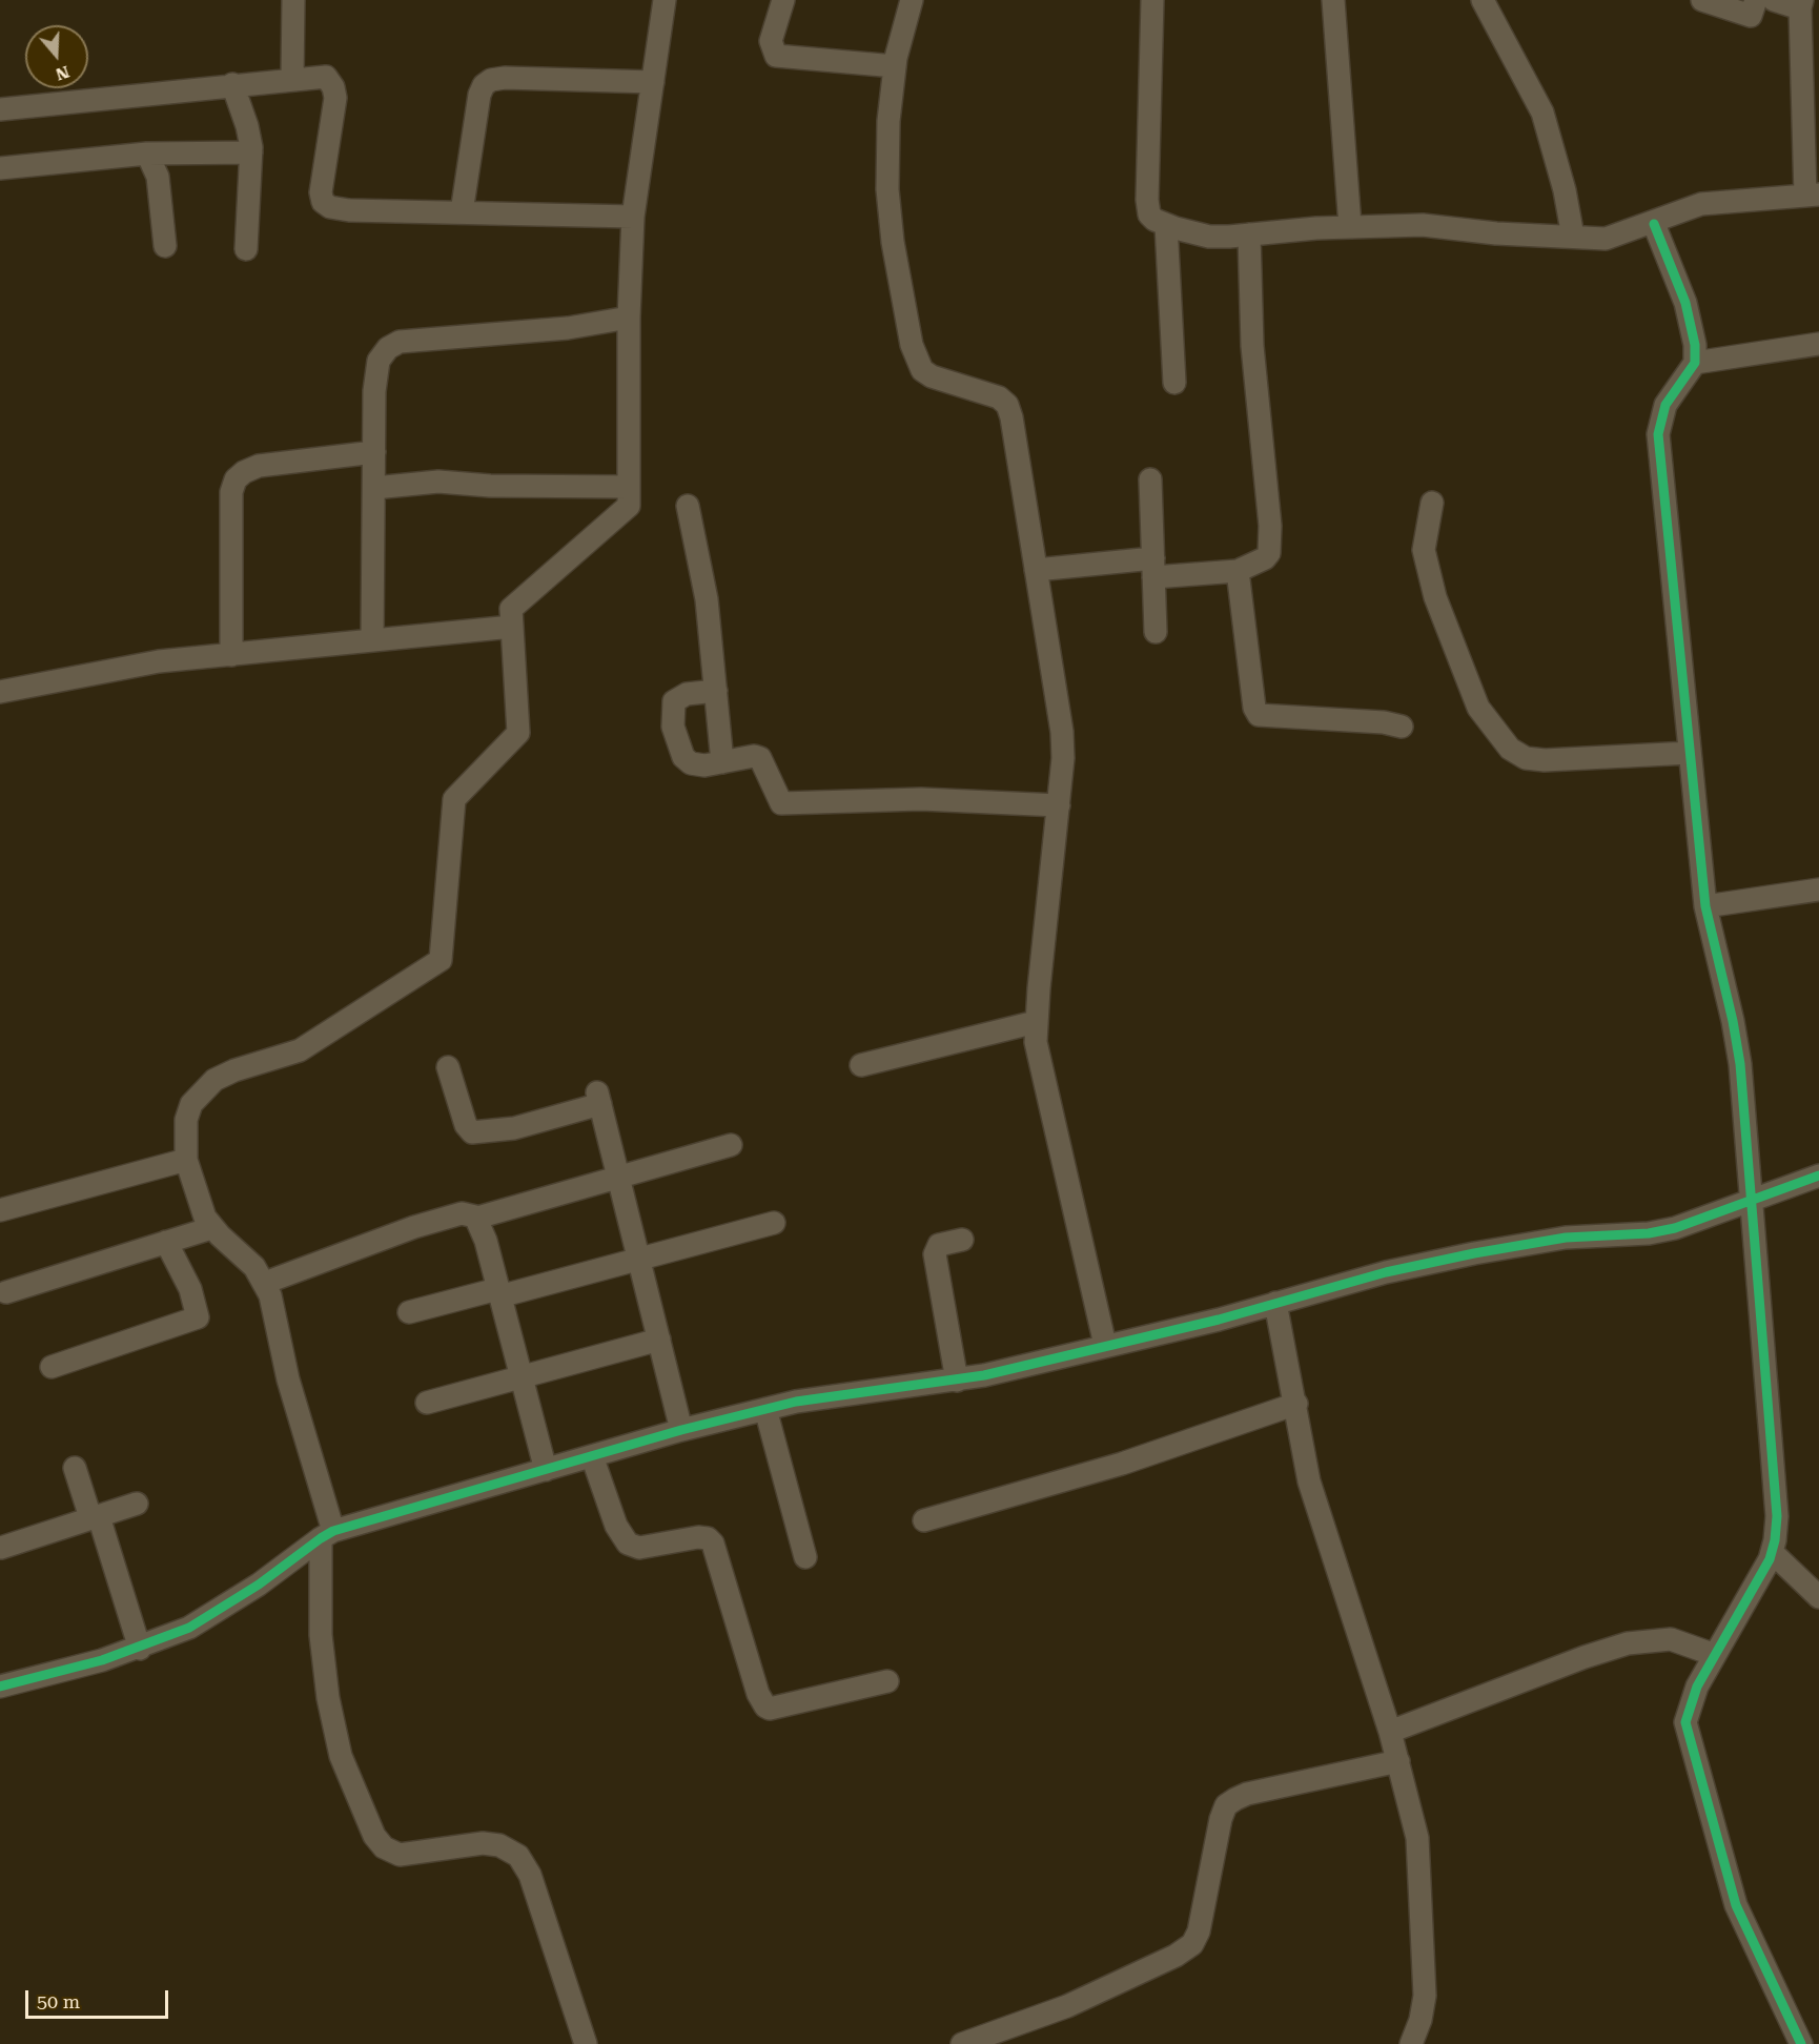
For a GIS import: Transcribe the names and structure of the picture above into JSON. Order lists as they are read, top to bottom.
{
  "scale_bar": "50 m",
  "north": "bottom"
}
